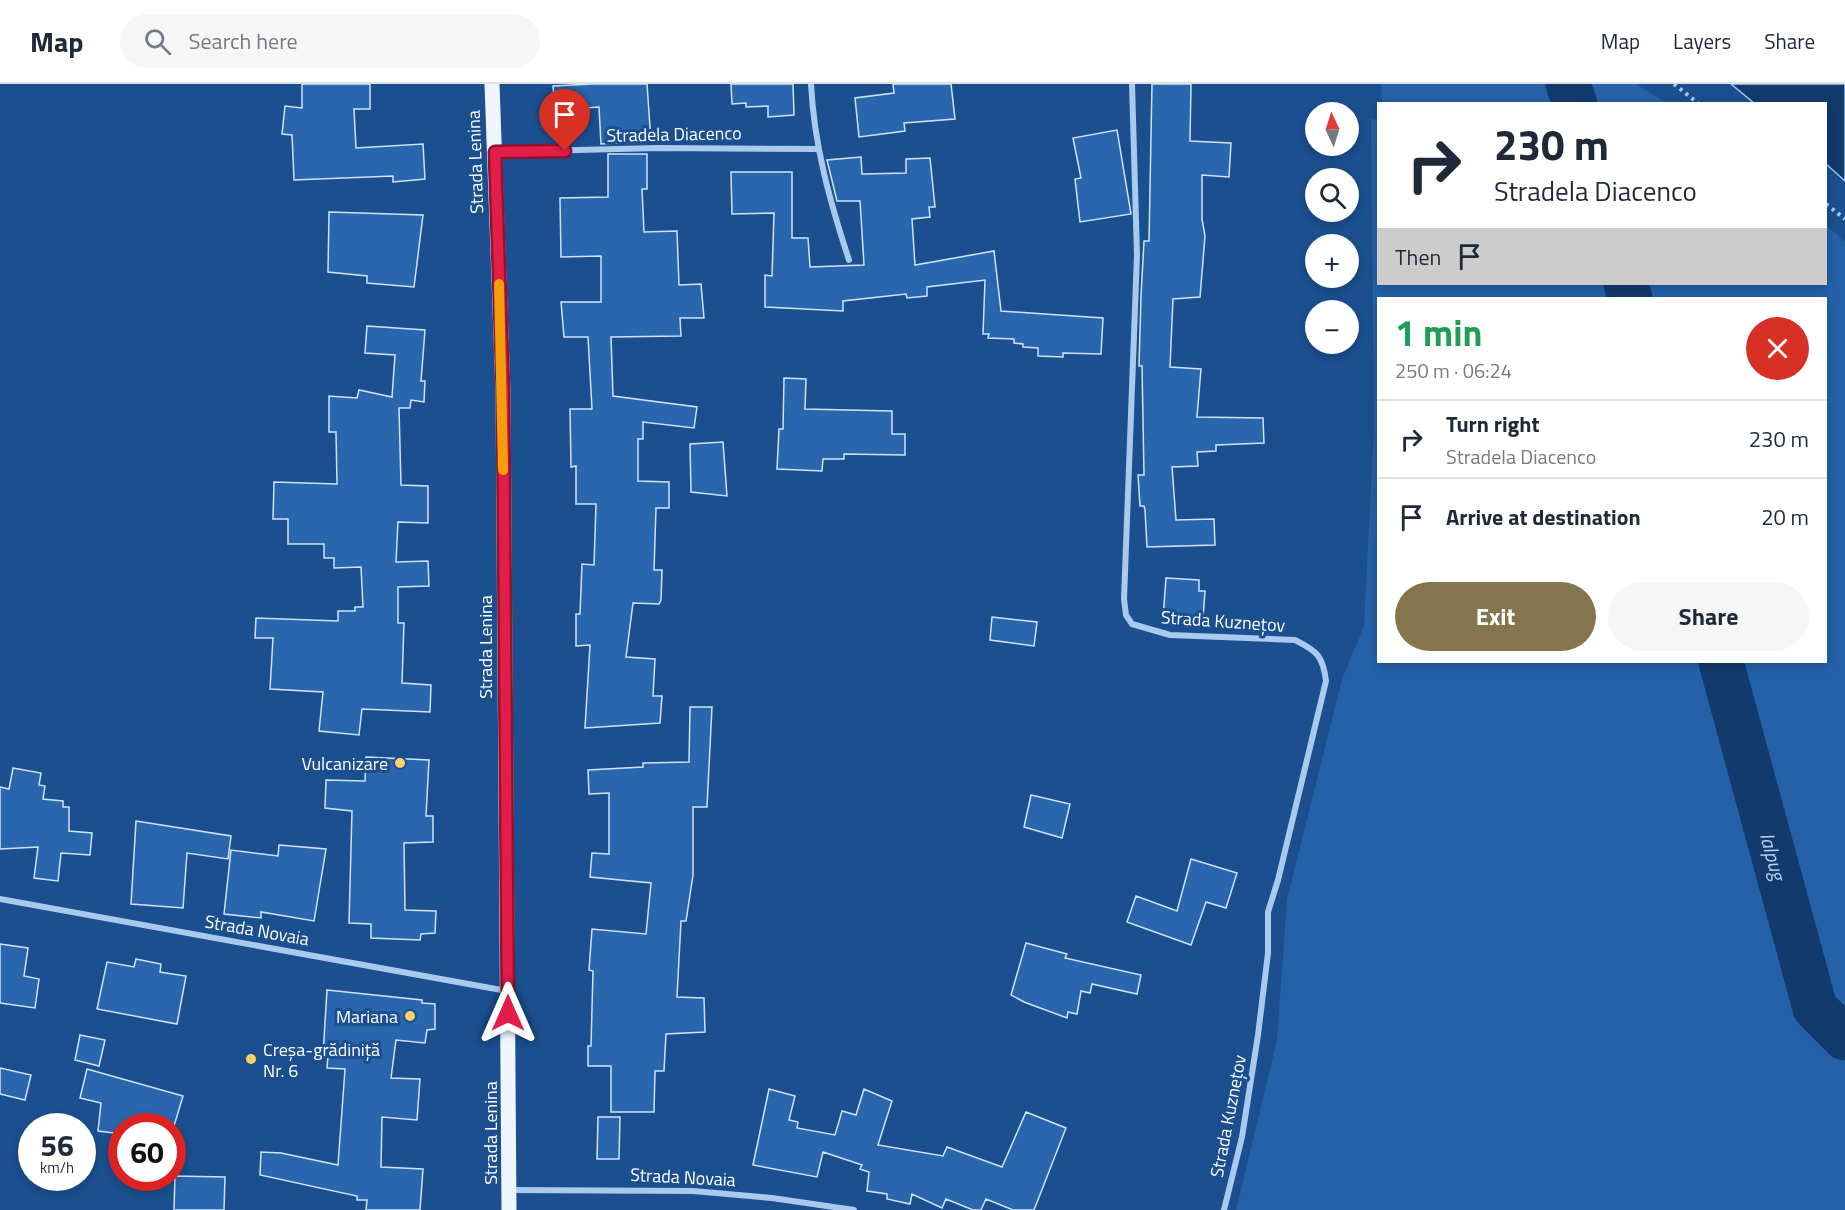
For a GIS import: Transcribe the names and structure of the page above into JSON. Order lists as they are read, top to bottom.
{
  "streets": {
    "main road": ["Strada Lenina"],
    "street": ["Stradela Diacenco", "Strada Kuznețov", "Strada Novaia"]
  },
  "crossings": [
    ["Stradela Diacenco", "Strada Lenina"],
    ["Strada Lenina", "Strada Novaia"]
  ],
  "water": ["Ialpug"],
  "places": ["Vulcanizare", "Mariana", "Creșa-grădiniță Nr. 6"],
  "north": "top",
  "page": {
    "header": "Map",
    "search": "Search here",
    "nav": ["Map", "Layers", "Share"],
    "map_buttons": ["+", "−"],
    "turn": ["230 m", "Stradela Diacenco"],
    "then": "Then",
    "heading": ["1 min", "250 m · 06:24"],
    "list": [
      {
        "name": "Turn right",
        "note": "Stradela Diacenco",
        "value": "230 m"
      },
      {
        "name": "Arrive at destination",
        "value": "20 m"
      }
    ],
    "buttons": ["Exit", "Share"],
    "speed": "56 km/h",
    "limit": "60"
  }
}
